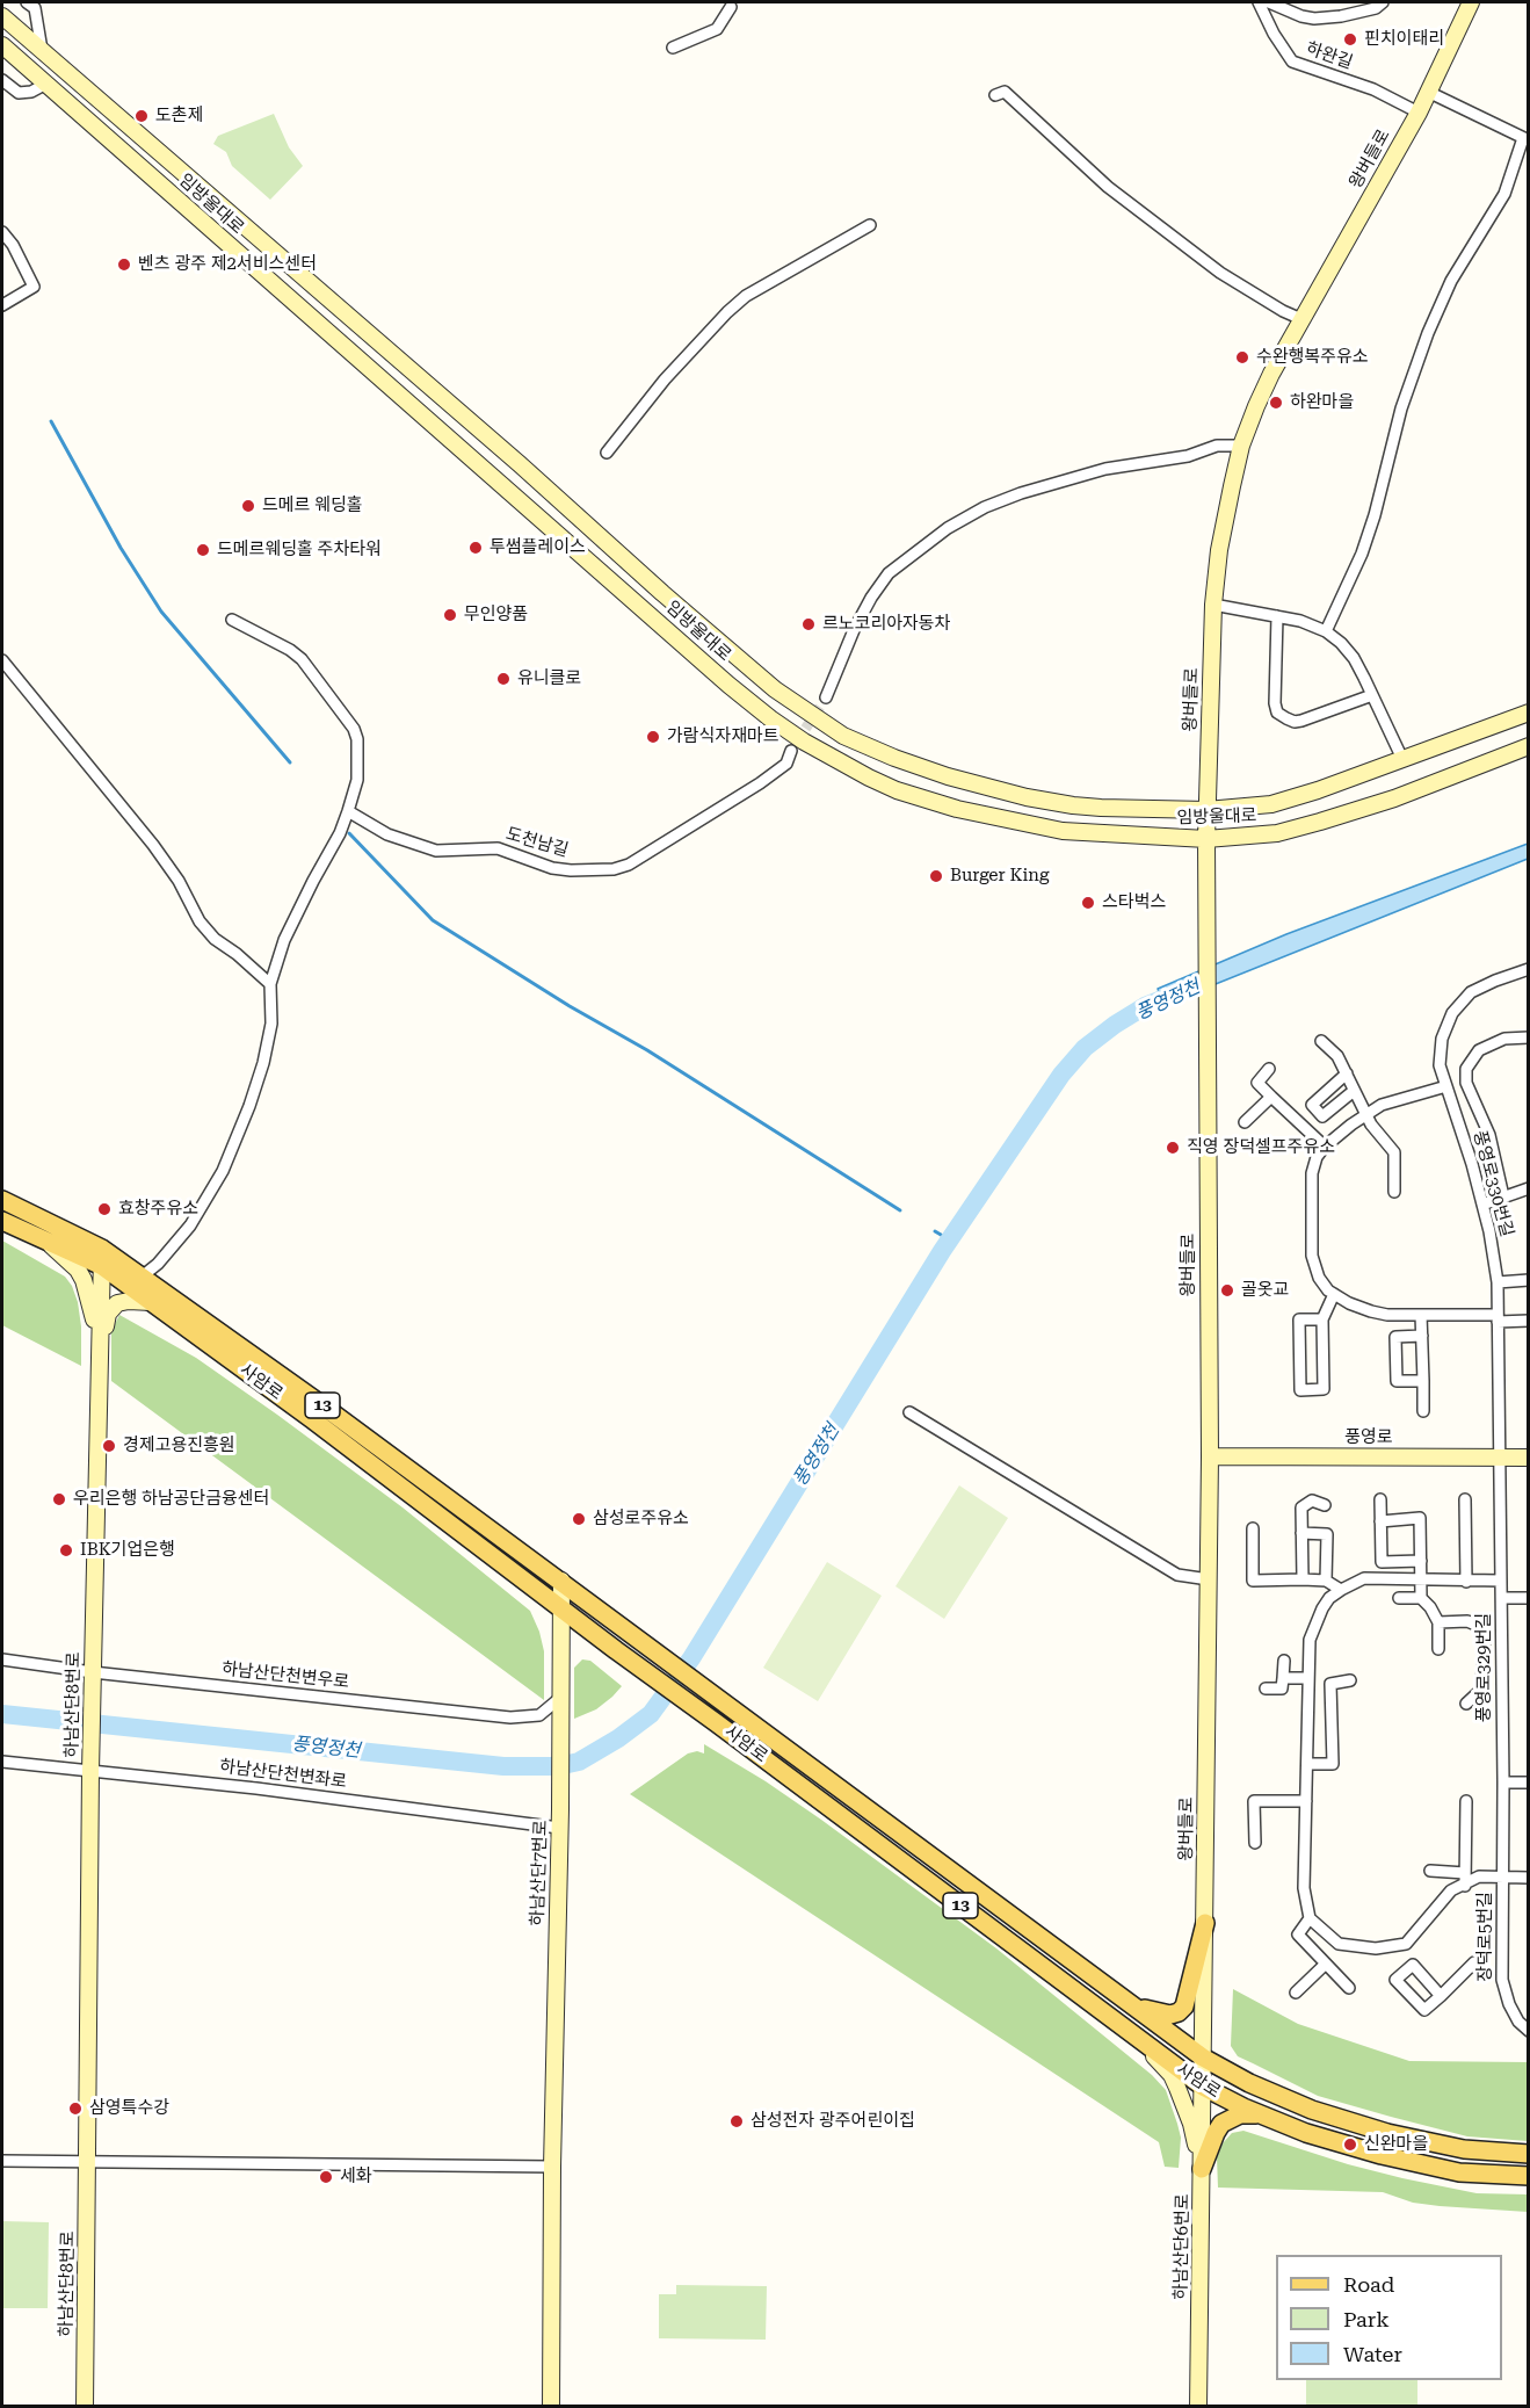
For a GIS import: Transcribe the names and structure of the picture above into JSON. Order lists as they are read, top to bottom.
{
  "streets": {
    "main road": [
      "왕버들로",
      "임방울대로",
      "사암로",
      "13",
      "풍영로",
      "하남산단8번로",
      "하남산단7번로",
      "하남산단6번로"
    ],
    "street": [
      "하완길",
      "도천남길",
      "풍영로330번길",
      "풍영로329번길",
      "하남산단천변우로",
      "하남산단천변좌로",
      "장덕로5번길"
    ]
  },
  "crossings": [
    ["하완길", "왕버들로"],
    ["왕버들로", "임방울대로"],
    ["왕버들로", "사암로"],
    ["왕버들로", "풍영로"],
    ["왕버들로", "하남산단6번로"],
    ["풍영로330번길", "풍영로"],
    ["풍영로330번길", "풍영로329번길"],
    ["사암로", "하남산단8번로"],
    ["사암로", "하남산단7번로"],
    ["사암로", "하남산단6번로"],
    ["풍영로", "풍영로329번길"],
    ["풍영로329번길", "장덕로5번길"],
    ["하남산단천변우로", "하남산단8번로"],
    ["하남산단천변우로", "하남산단7번로"],
    ["하남산단8번로", "하남산단천변좌로"],
    ["하남산단천변좌로", "하남산단7번로"]
  ],
  "water": ["풍영정천"],
  "places": [
    "핀치이태리",
    "도촌제",
    "벤츠 광주 제2서비스센터",
    "수완행복주유소",
    "하완마을",
    "드메르 웨딩홀",
    "투썸플레이스",
    "드메르웨딩홀 주차타워",
    "무인양품",
    "르노코리아자동차",
    "유니클로",
    "가람식자재마트",
    "Burger King",
    "스타벅스",
    "직영 장덕셀프주유소",
    "효창주유소",
    "골옷교",
    "경제고용진흥원",
    "우리은행 하남공단금융센터",
    "삼성로주유소",
    "IBK기업은행",
    "삼영특수강",
    "삼성전자 광주어린이집",
    "신완마을",
    "세화"
  ],
  "legend": ["Road", "Park", "Water"]
}
